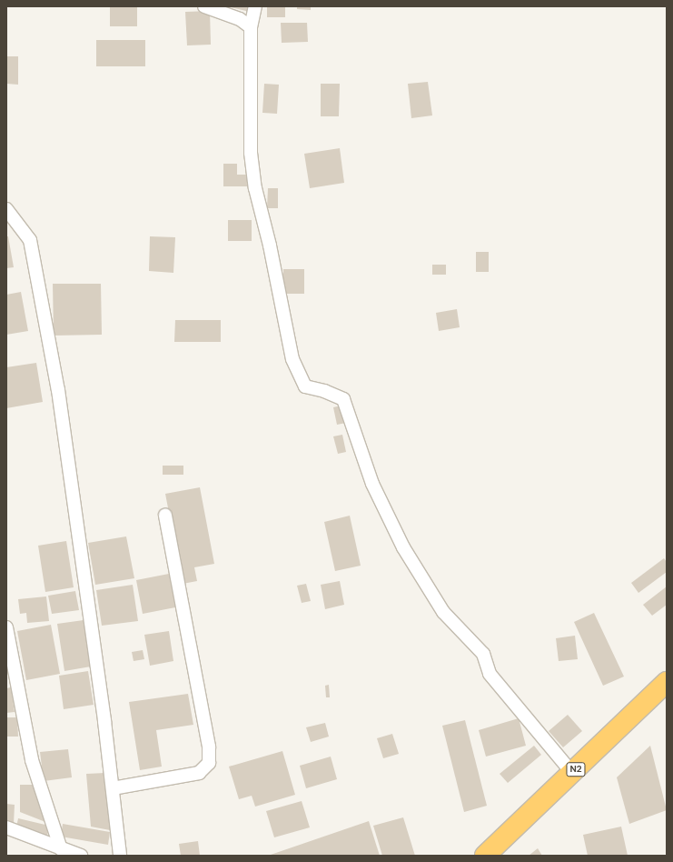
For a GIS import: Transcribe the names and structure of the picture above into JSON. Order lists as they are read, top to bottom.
{
  "streets": {
    "highway": ["N2"]
  }
}
